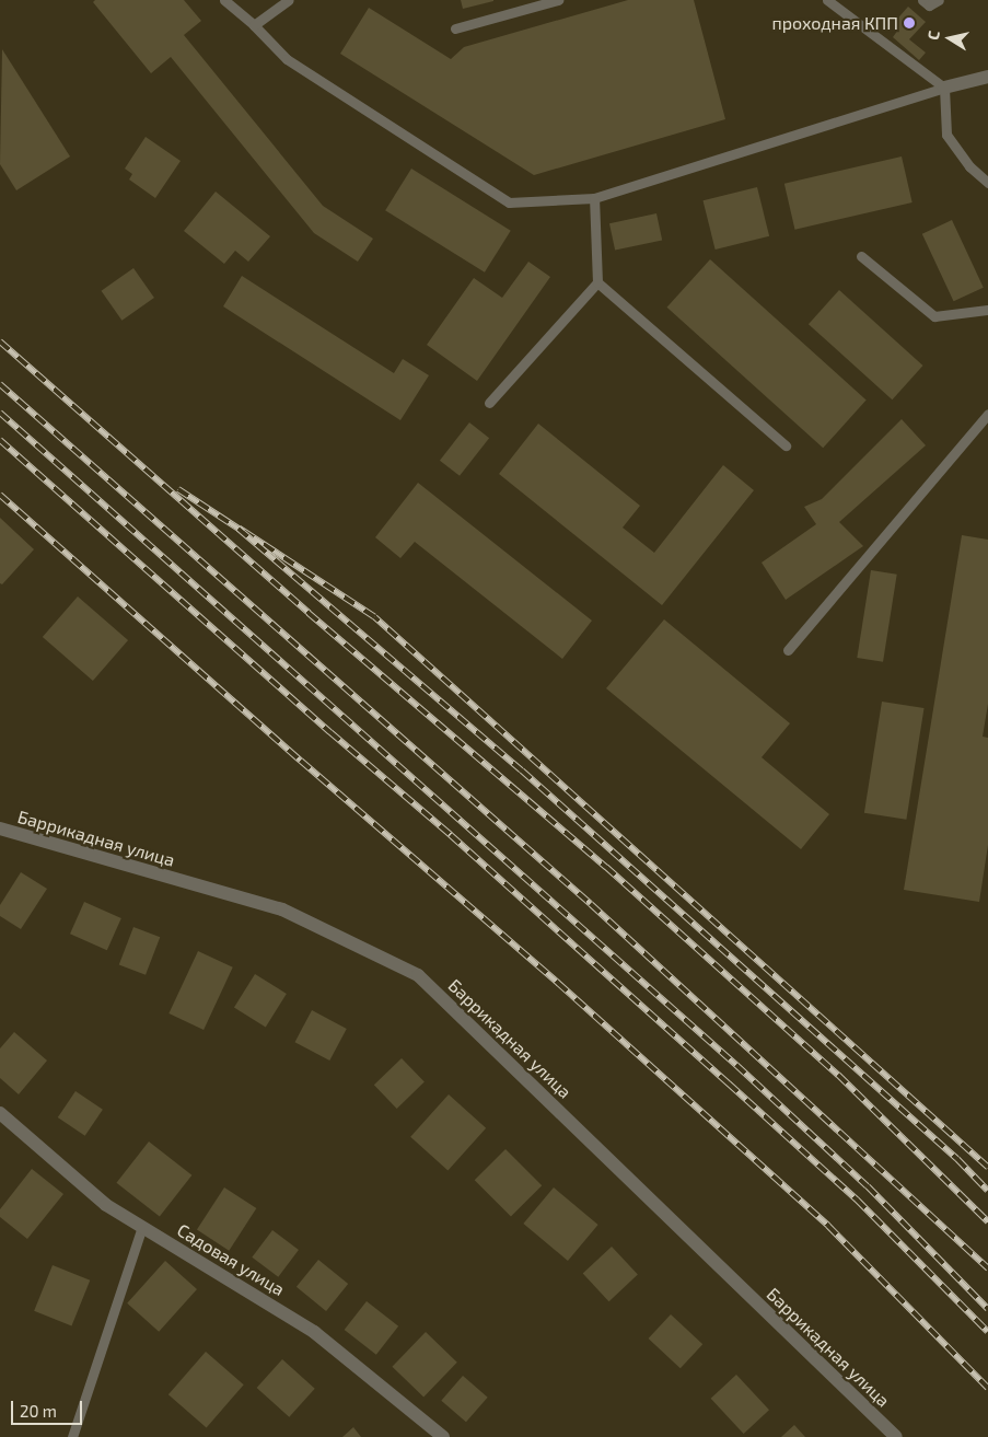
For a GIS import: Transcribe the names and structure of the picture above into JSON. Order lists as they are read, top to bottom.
{
  "streets": {
    "street": ["Баррикадная улица", "Садовая улица"]
  },
  "places": ["проходная КПП"],
  "scale_bar": "20 m",
  "north": "left"
}
